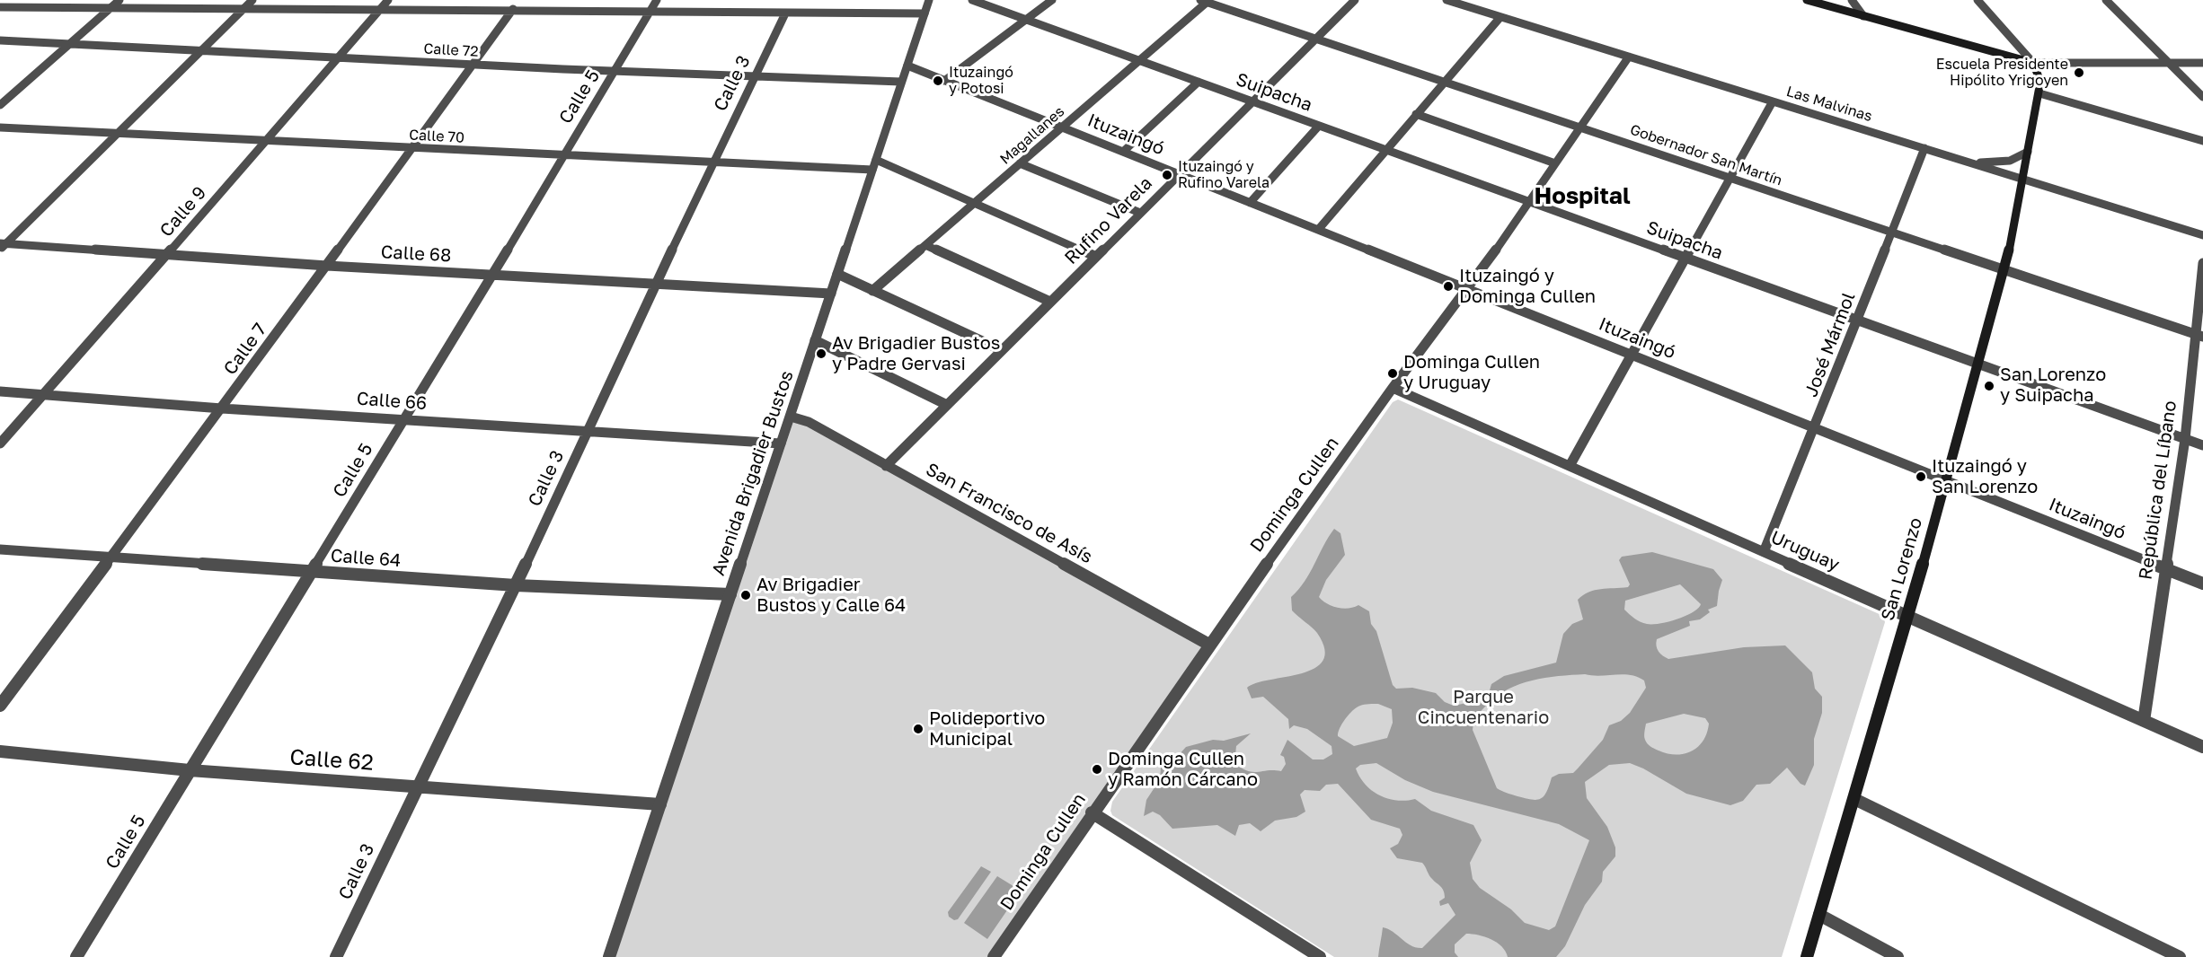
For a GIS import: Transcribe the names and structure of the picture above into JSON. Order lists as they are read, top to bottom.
{
  "streets": {
    "main road": ["San Lorenzo"],
    "street": [
      "Calle 72",
      "Calle 3",
      "Suipacha",
      "Calle 5",
      "Las Malvinas",
      "Ituzaingó",
      "Magallanes",
      "Calle 70",
      "Gobernador San Martín",
      "Calle 9",
      "Rufino Varela",
      "Calle 68",
      "José Mármol",
      "Calle 7",
      "Calle 66",
      "Avenida Brigadier Bustos",
      "República del Líbano",
      "Dominga Cullen",
      "San Francisco de Asís",
      "Uruguay",
      "Calle 64",
      "Calle 62"
    ]
  },
  "crossings": [
    ["Calle 72", "Calle 3"],
    ["Calle 72", "Calle 5"],
    ["Calle 72", "Calle 9"],
    ["Calle 72", "Calle 7"],
    ["Calle 72", "Avenida Brigadier Bustos"],
    ["Calle 3", "Calle 70"],
    ["Calle 3", "Calle 68"],
    ["Calle 3", "Calle 66"],
    ["Calle 3", "Calle 64"],
    ["Calle 3", "Calle 62"],
    ["Suipacha", "Magallanes"],
    ["Suipacha", "Rufino Varela"],
    ["Suipacha", "José Mármol"],
    ["Suipacha", "República del Líbano"],
    ["Suipacha", "Dominga Cullen"],
    ["Suipacha", "San Lorenzo"],
    ["Calle 5", "Calle 70"],
    ["Calle 5", "Calle 68"],
    ["Calle 5", "Calle 66"],
    ["Calle 5", "Calle 64"],
    ["Calle 5", "Calle 62"],
    ["Las Malvinas", "José Mármol"],
    ["Las Malvinas", "Dominga Cullen"],
    ["Las Malvinas", "San Lorenzo"],
    ["Ituzaingó", "Magallanes"],
    ["Ituzaingó", "Rufino Varela"],
    ["Ituzaingó", "José Mármol"],
    ["Ituzaingó", "Avenida Brigadier Bustos"],
    ["Ituzaingó", "República del Líbano"],
    ["Ituzaingó", "Dominga Cullen"],
    ["Ituzaingó", "San Lorenzo"],
    ["Magallanes", "Gobernador San Martín"],
    ["Calle 70", "Calle 9"],
    ["Calle 70", "Calle 7"],
    ["Calle 70", "Avenida Brigadier Bustos"],
    ["Gobernador San Martín", "Rufino Varela"],
    ["Gobernador San Martín", "José Mármol"],
    ["Gobernador San Martín", "República del Líbano"],
    ["Gobernador San Martín", "Dominga Cullen"],
    ["Gobernador San Martín", "San Lorenzo"],
    ["Calle 9", "Calle 68"],
    ["Calle 9", "Calle 66"],
    ["Rufino Varela", "San Francisco de Asís"],
    ["Calle 68", "Calle 7"],
    ["Calle 68", "Avenida Brigadier Bustos"],
    ["José Mármol", "Uruguay"],
    ["Calle 7", "Calle 66"],
    ["Calle 7", "Calle 64"],
    ["Calle 66", "Avenida Brigadier Bustos"],
    ["Avenida Brigadier Bustos", "San Francisco de Asís"],
    ["Avenida Brigadier Bustos", "Calle 64"],
    ["Avenida Brigadier Bustos", "Calle 62"],
    ["República del Líbano", "Uruguay"],
    ["Dominga Cullen", "San Francisco de Asís"],
    ["Dominga Cullen", "Uruguay"],
    ["Uruguay", "San Lorenzo"]
  ],
  "districts": ["Hospital"],
  "parks": ["Parque Cincuentenario"],
  "places": [
    "Escuela Presidente Hipólito Yrigoyen",
    "Ituzaingó y Potosi",
    "Ituzaingó y Rufino Varela",
    "Ituzaingó y Dominga Cullen",
    "Av Brigadier Bustos y Padre Gervasi",
    "Dominga Cullen y Uruguay",
    "San Lorenzo y Suipacha",
    "Ituzaingó y San Lorenzo",
    "Av Brigadier Bustos y Calle 64",
    "Polideportivo Municipal",
    "Dominga Cullen y Ramón Cárcano"
  ]
}
